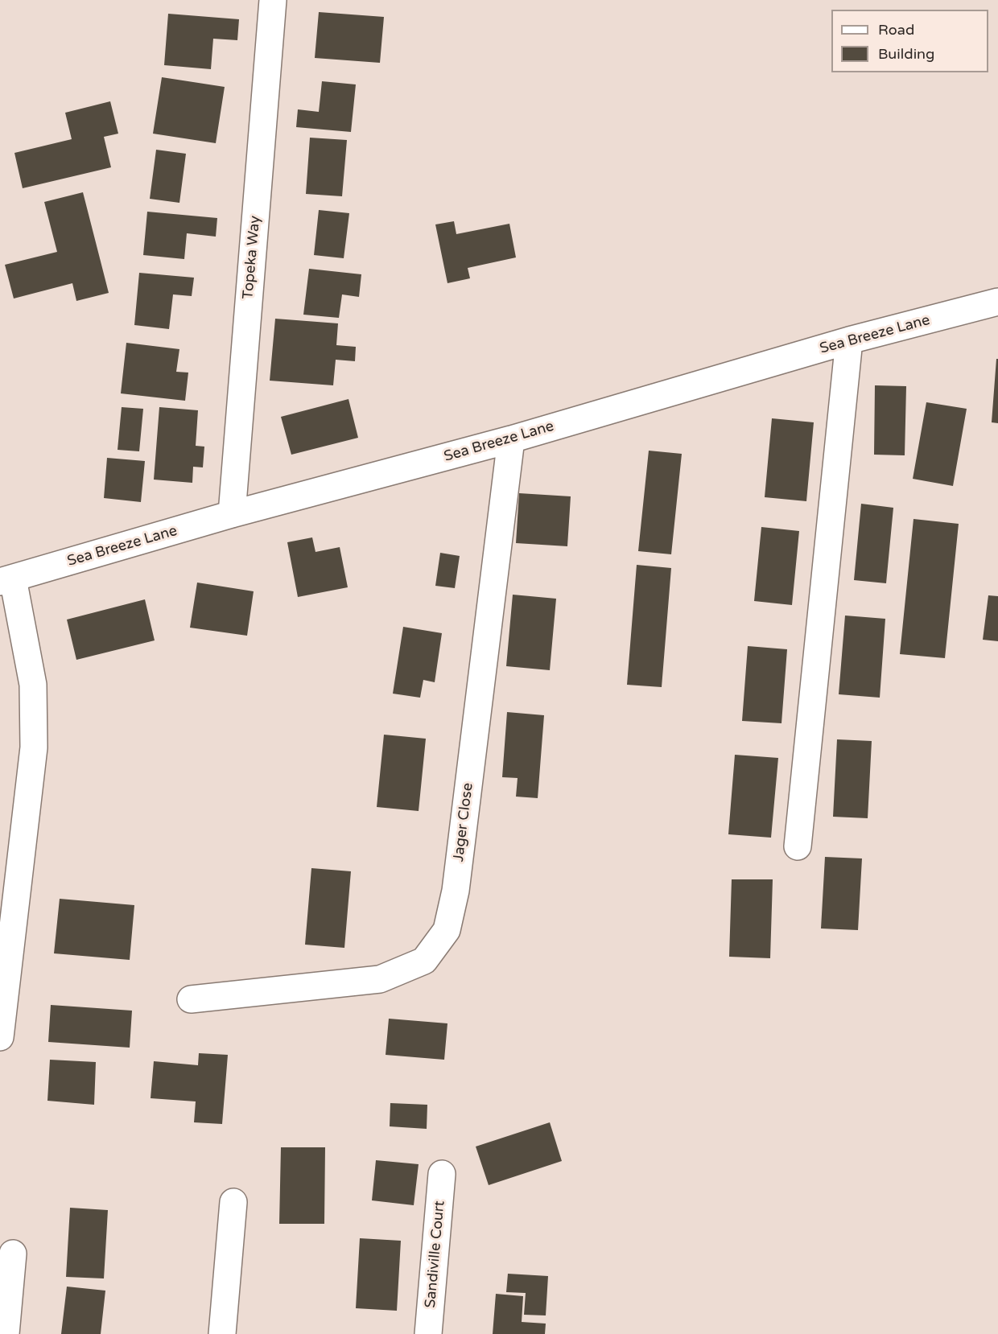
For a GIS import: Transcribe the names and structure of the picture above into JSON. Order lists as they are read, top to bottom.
{
  "streets": {
    "street": [
      "Topeka Way",
      "Sea Breeze Lane",
      "Jager Close",
      "Sandiville Court"
    ]
  },
  "crossings": [
    ["Topeka Way", "Sea Breeze Lane"],
    ["Sea Breeze Lane", "Jager Close"]
  ],
  "legend": ["Road", "Building"]
}
